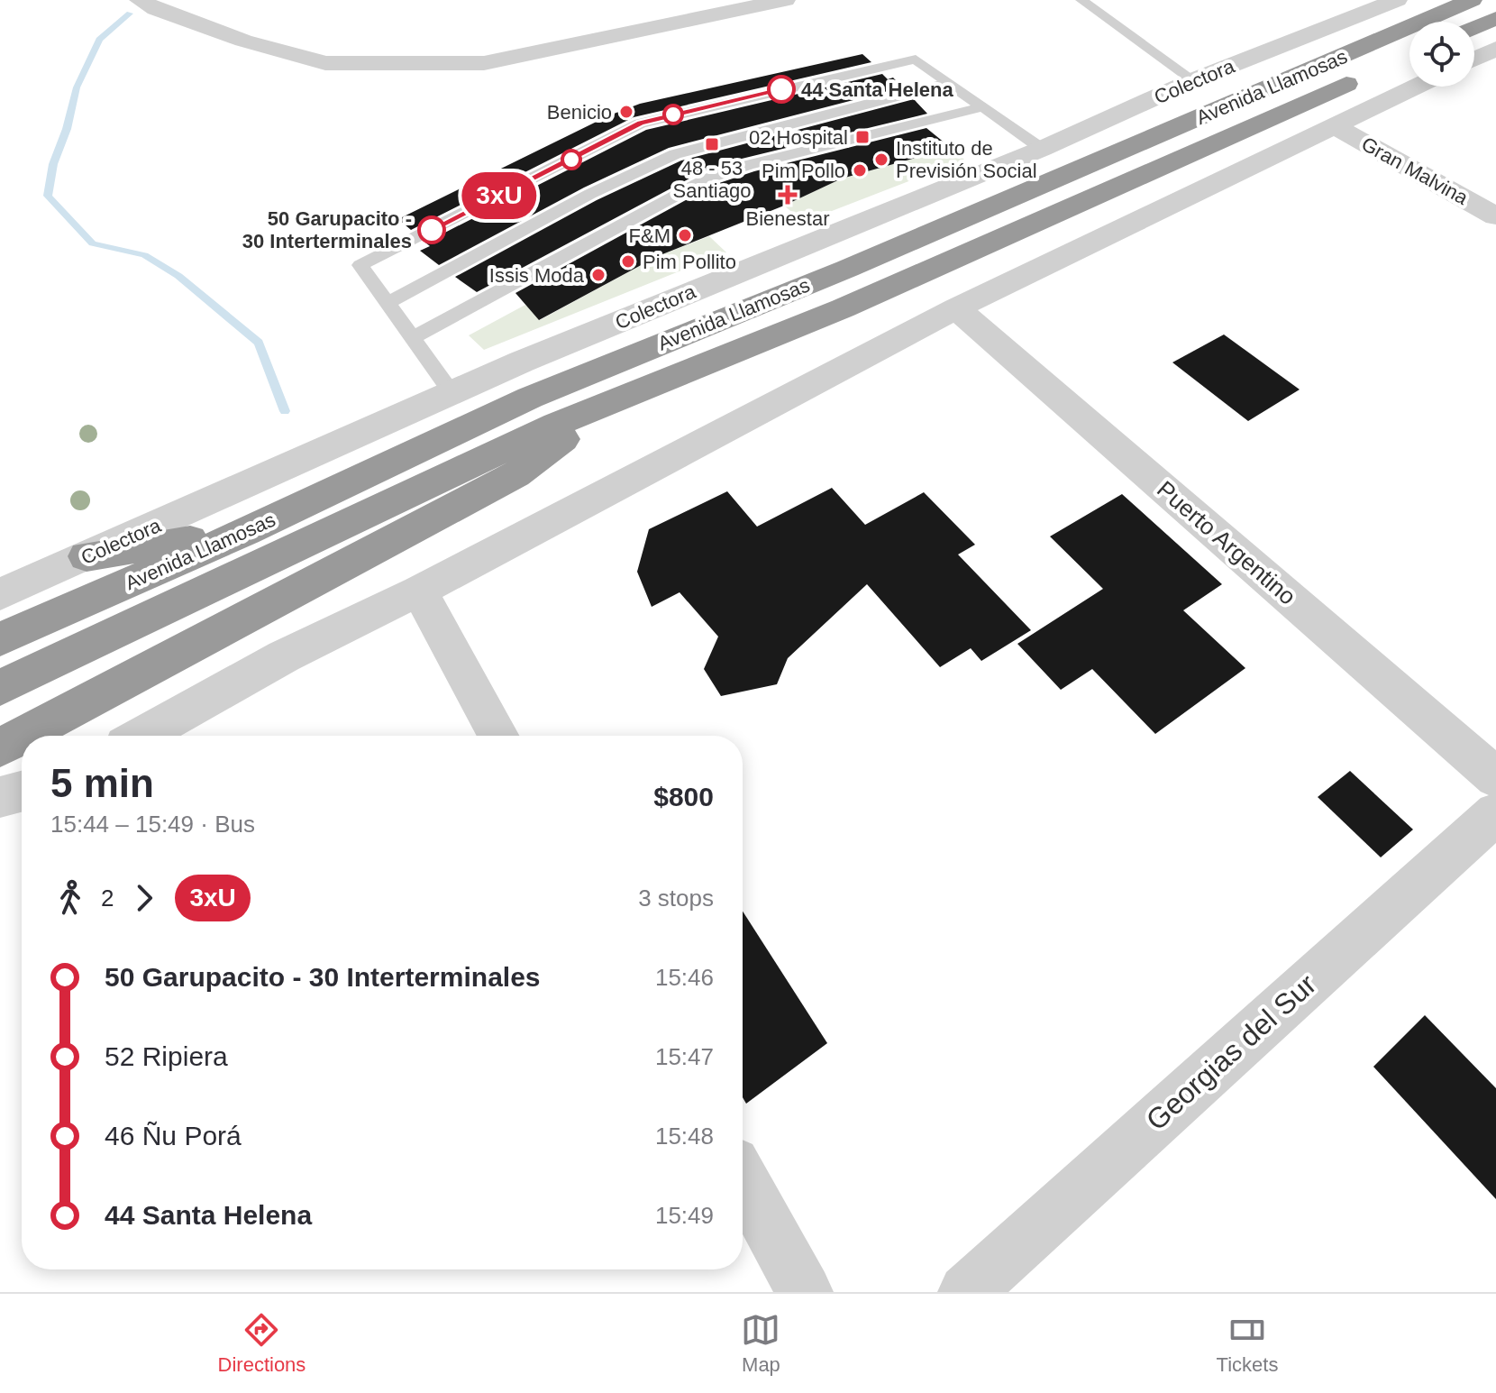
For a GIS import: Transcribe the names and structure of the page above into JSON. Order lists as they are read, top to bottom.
{
  "streets": {
    "highway": ["Avenida Llamosas"],
    "street": [
      "Colectora",
      "Gran Malvina",
      "Puerto Argentino",
      "Georgias del Sur"
    ]
  },
  "places": {
    "other": [
      "44 Santa Helena",
      "Benicio",
      "Instituto de Previsión Social",
      "Pim Pollo",
      "50 Garupacito - 30 Interterminales",
      "F&M",
      "Pim Pollito",
      "Issis Moda"
    ],
    "transit": ["02 Hospital", "48 - 53 Santiago"],
    "health": ["Bienestar"]
  },
  "lines": ["bus line 3xU"],
  "page": {
    "on_map": "3xU",
    "heading": ["5 min", "15:44 – 15:49 · Bus", "$800"],
    "legs": ["2", "3xU", "3 stops"],
    "list": [
      {
        "name": "50 Garupacito - 30 Interterminales",
        "value": "15:46"
      },
      {
        "name": "52 Ripiera",
        "value": "15:47"
      },
      {
        "name": "46 Ñu Porá",
        "value": "15:48"
      },
      {
        "name": "44 Santa Helena",
        "value": "15:49"
      }
    ],
    "tabs": ["Directions", "Map", "Tickets"]
  }
}
